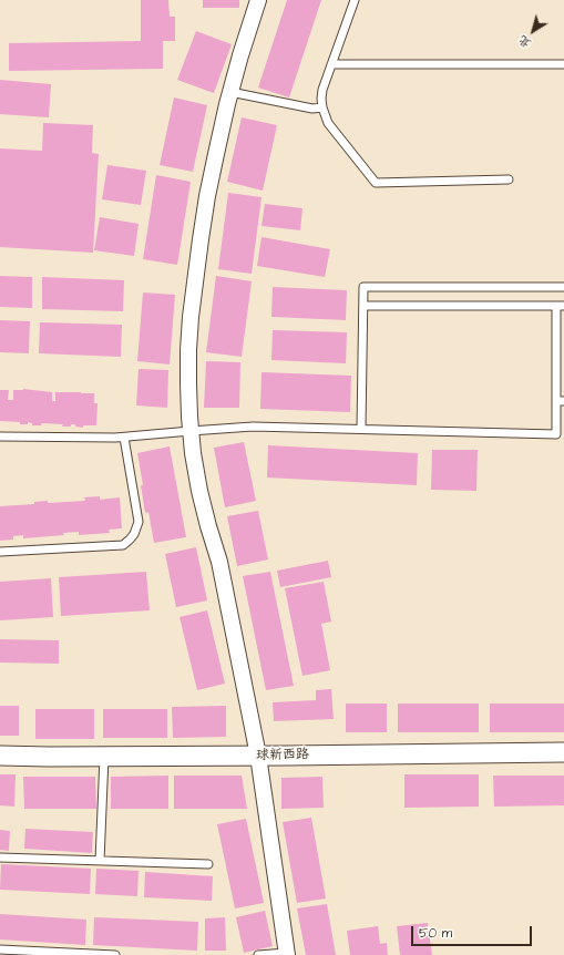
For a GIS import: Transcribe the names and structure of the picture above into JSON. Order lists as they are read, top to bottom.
{
  "streets": {
    "street": ["球新西路"]
  },
  "scale_bar": "50 m",
  "north": "bottom left"
}
